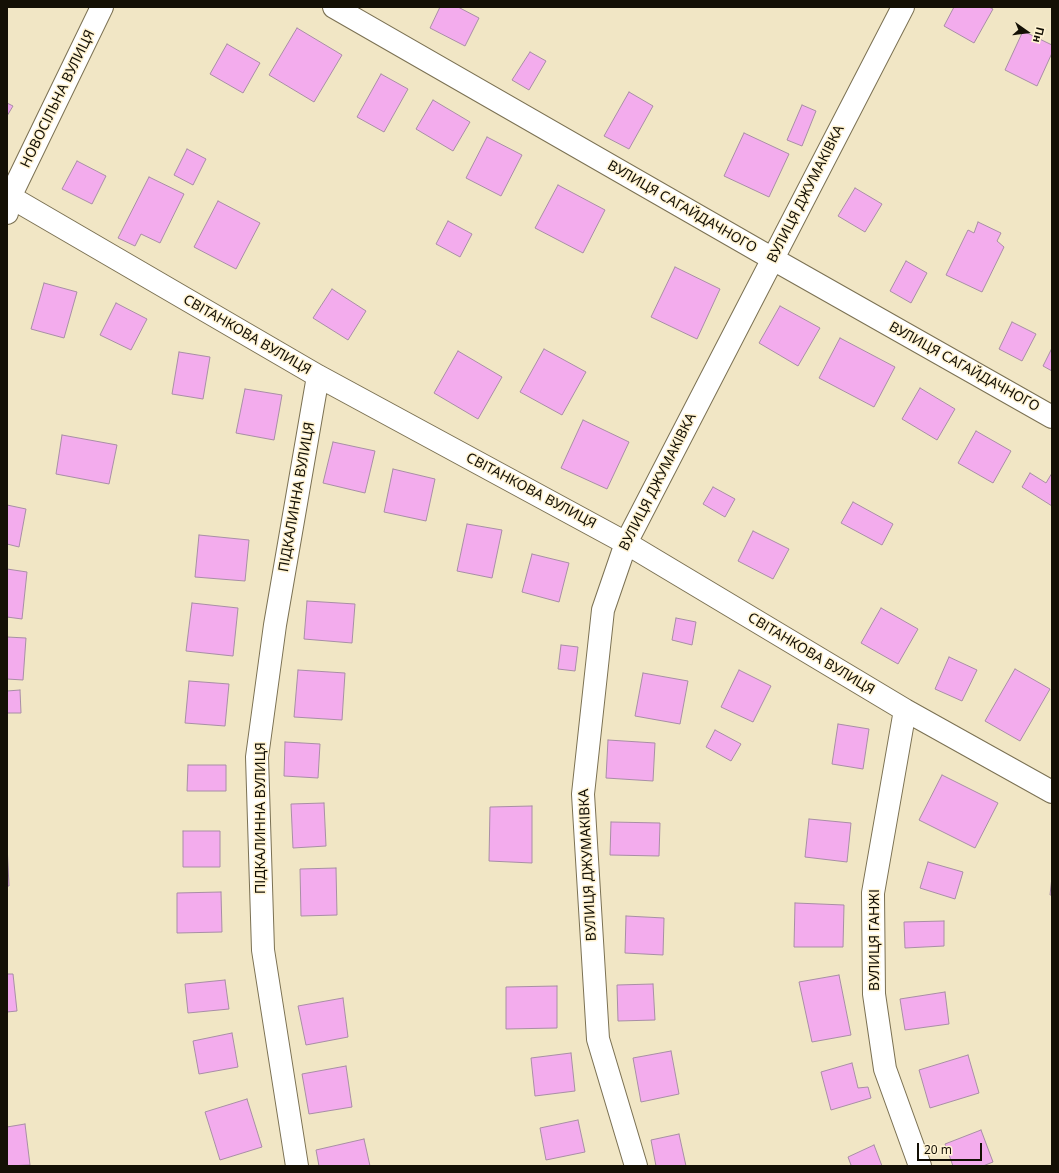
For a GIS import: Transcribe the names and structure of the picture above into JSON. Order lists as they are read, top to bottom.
{
  "streets": {
    "street": [
      "НОВОСІЛЬНА ВУЛИЦЯ",
      "ВУЛИЦЯ ДЖУМАКІВКА",
      "ВУЛИЦЯ САГАЙДАЧНОГО",
      "СВІТАНКОВА ВУЛИЦЯ",
      "ПІДКАЛИННА ВУЛИЦЯ",
      "ВУЛИЦЯ ГАНЖІ"
    ]
  },
  "crossings": [
    ["НОВОСІЛЬНА ВУЛИЦЯ", "СВІТАНКОВА ВУЛИЦЯ"],
    ["ВУЛИЦЯ ДЖУМАКІВКА", "ВУЛИЦЯ САГАЙДАЧНОГО"],
    ["ВУЛИЦЯ ДЖУМАКІВКА", "СВІТАНКОВА ВУЛИЦЯ"],
    ["СВІТАНКОВА ВУЛИЦЯ", "ПІДКАЛИННА ВУЛИЦЯ"],
    ["СВІТАНКОВА ВУЛИЦЯ", "ВУЛИЦЯ ГАНЖІ"]
  ],
  "scale_bar": "20 m",
  "north": "right"
}
